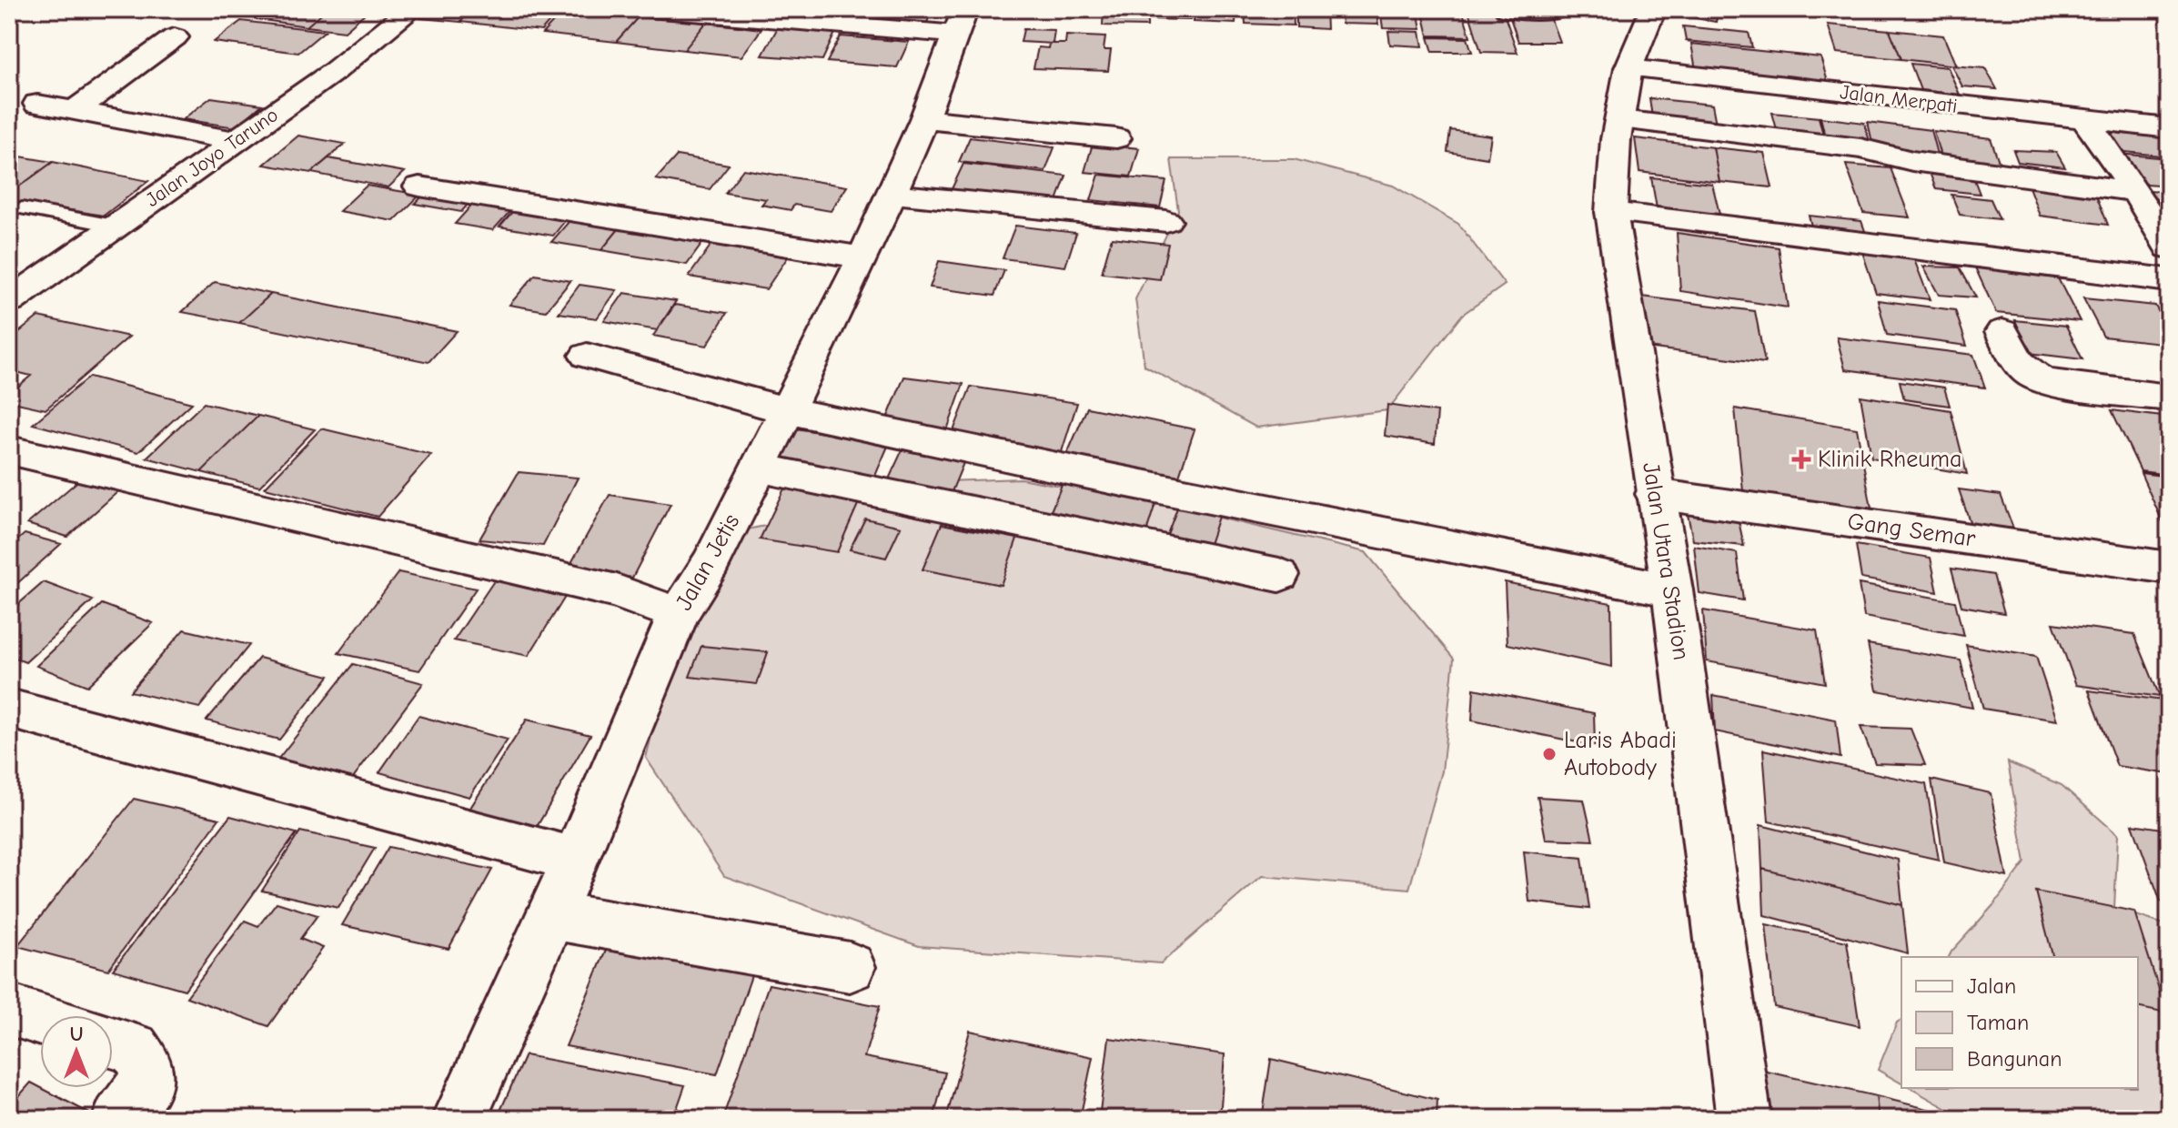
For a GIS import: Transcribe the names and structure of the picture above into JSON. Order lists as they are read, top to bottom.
{
  "streets": {
    "street": [
      "Jalan Merpati",
      "Jalan Joyo Taruno",
      "Gang Semar",
      "Jalan Utara Stadion",
      "Jalan Jetis"
    ]
  },
  "crossings": [
    ["Jalan Merpati", "Jalan Utara Stadion"],
    ["Gang Semar", "Jalan Utara Stadion"]
  ],
  "places": {
    "health": ["Klinik Rheuma"],
    "other": ["Laris Abadi Autobody"]
  },
  "legend": ["Jalan", "Taman", "Bangunan"],
  "north": "top"
}
